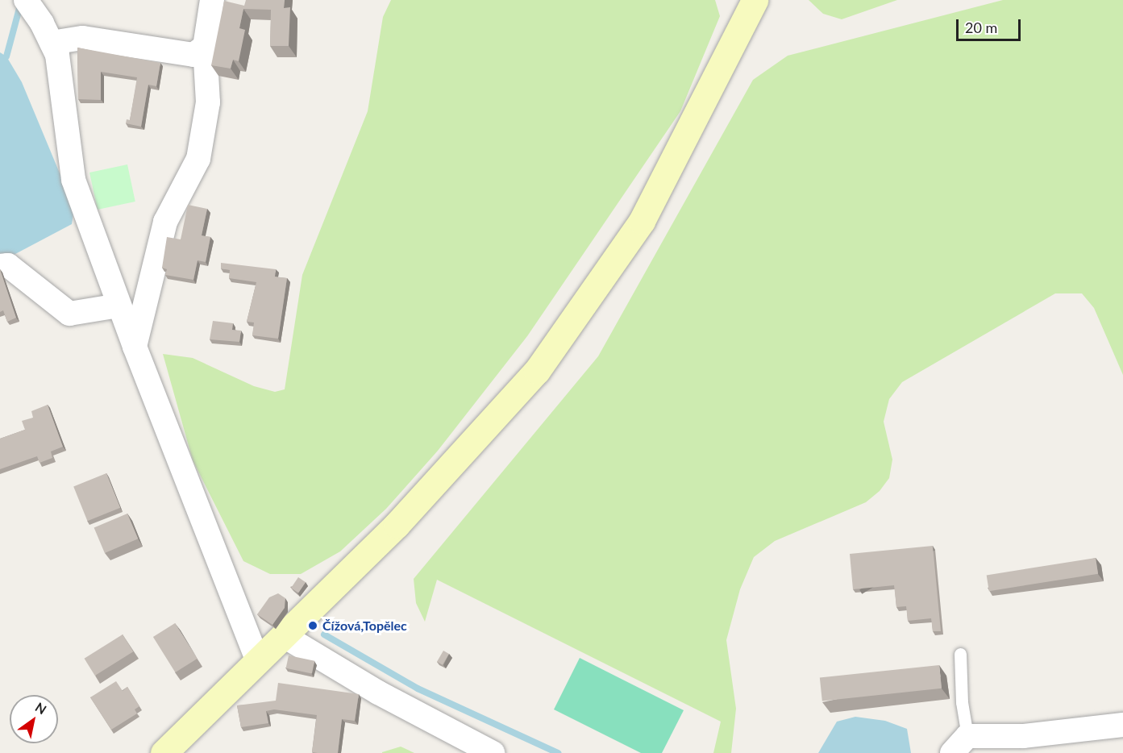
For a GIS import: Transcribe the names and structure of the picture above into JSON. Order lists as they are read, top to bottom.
{
  "places": ["Čížová,Topělec"],
  "scale_bar": "20 m",
  "north": "top right"
}
